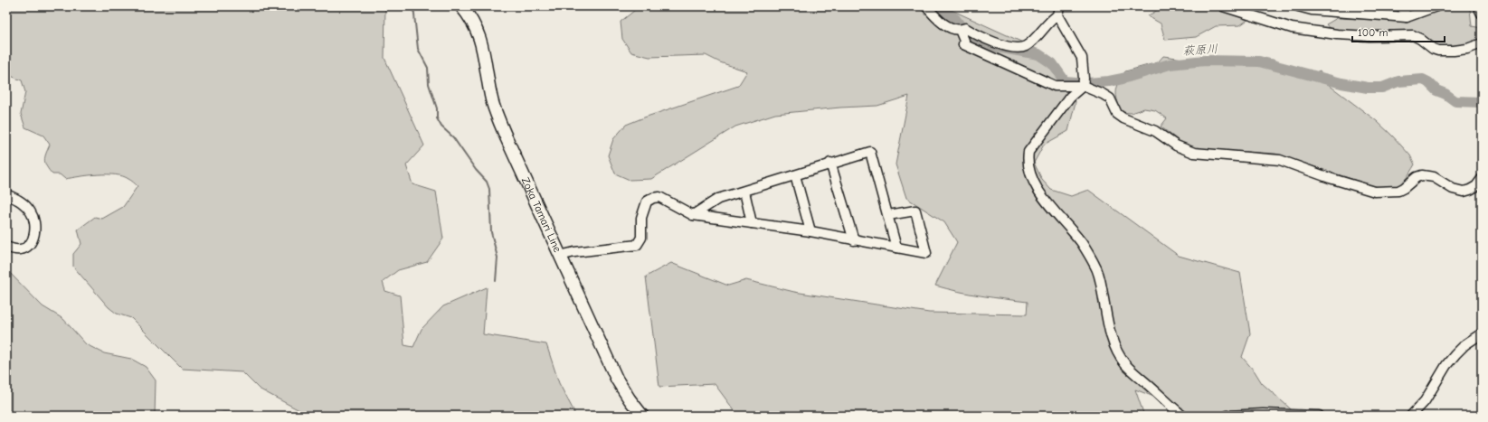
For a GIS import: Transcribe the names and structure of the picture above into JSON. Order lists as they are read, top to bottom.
{
  "streets": {
    "main road": ["Zoka Tamari Line"]
  },
  "water": ["萩原川"],
  "scale_bar": "100 m"
}
